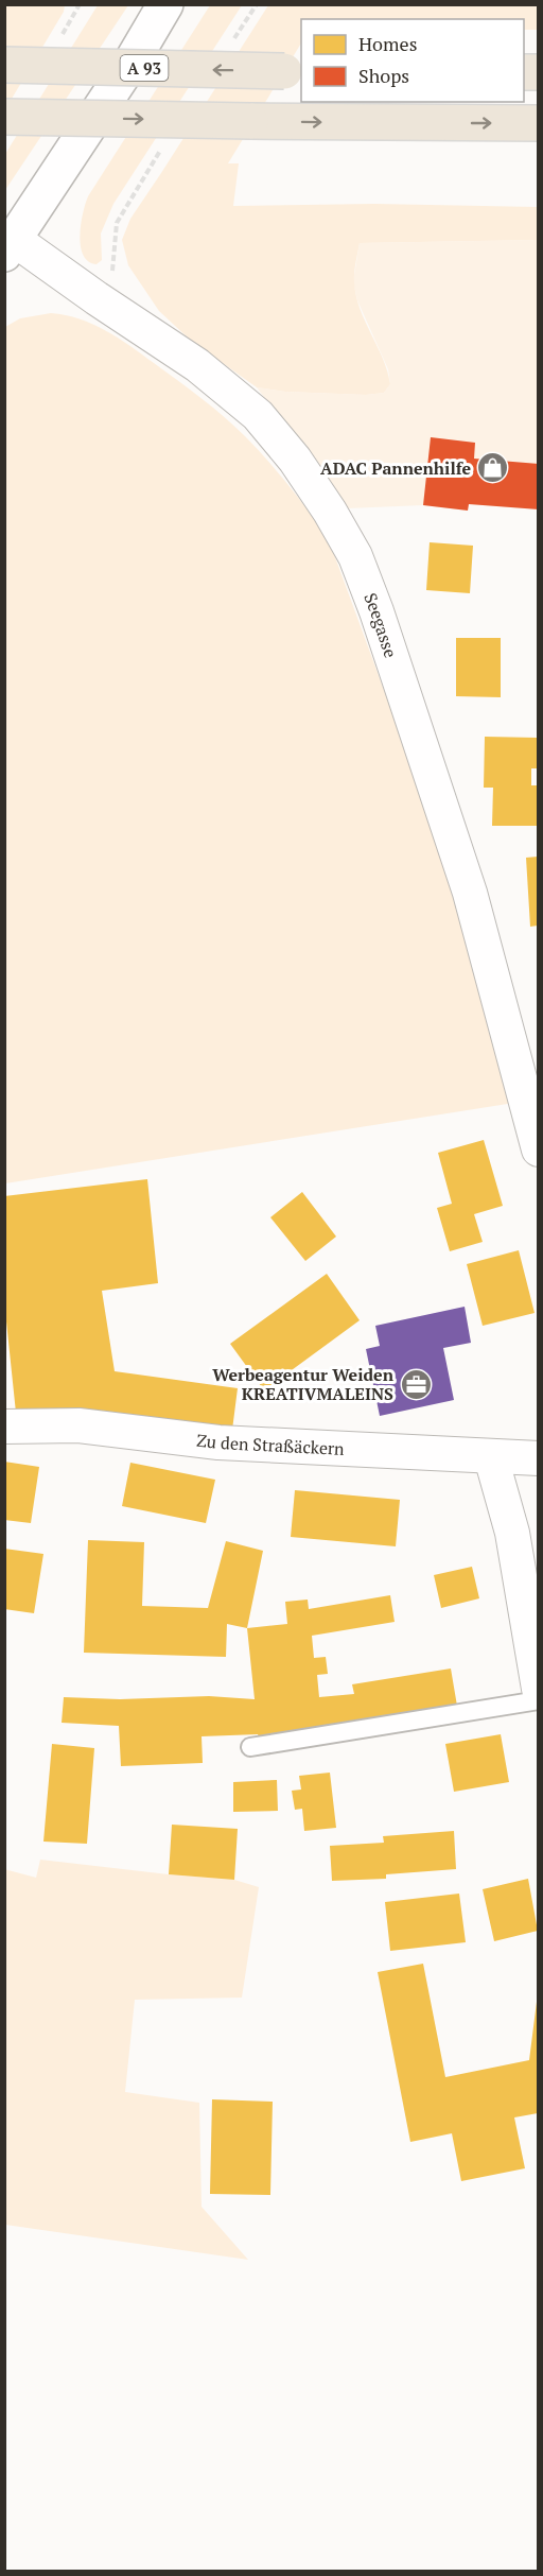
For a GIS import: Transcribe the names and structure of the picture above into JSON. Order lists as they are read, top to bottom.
{
  "streets": {
    "highway": ["A 93"],
    "street": ["Seegasse", "Zu den Straßäckern"]
  },
  "places": {
    "shop": ["ADAC Pannenhilfe"],
    "office": ["Werbeagentur Weiden KREATIVMALEINS"]
  },
  "legend": ["Homes", "Shops"]
}
